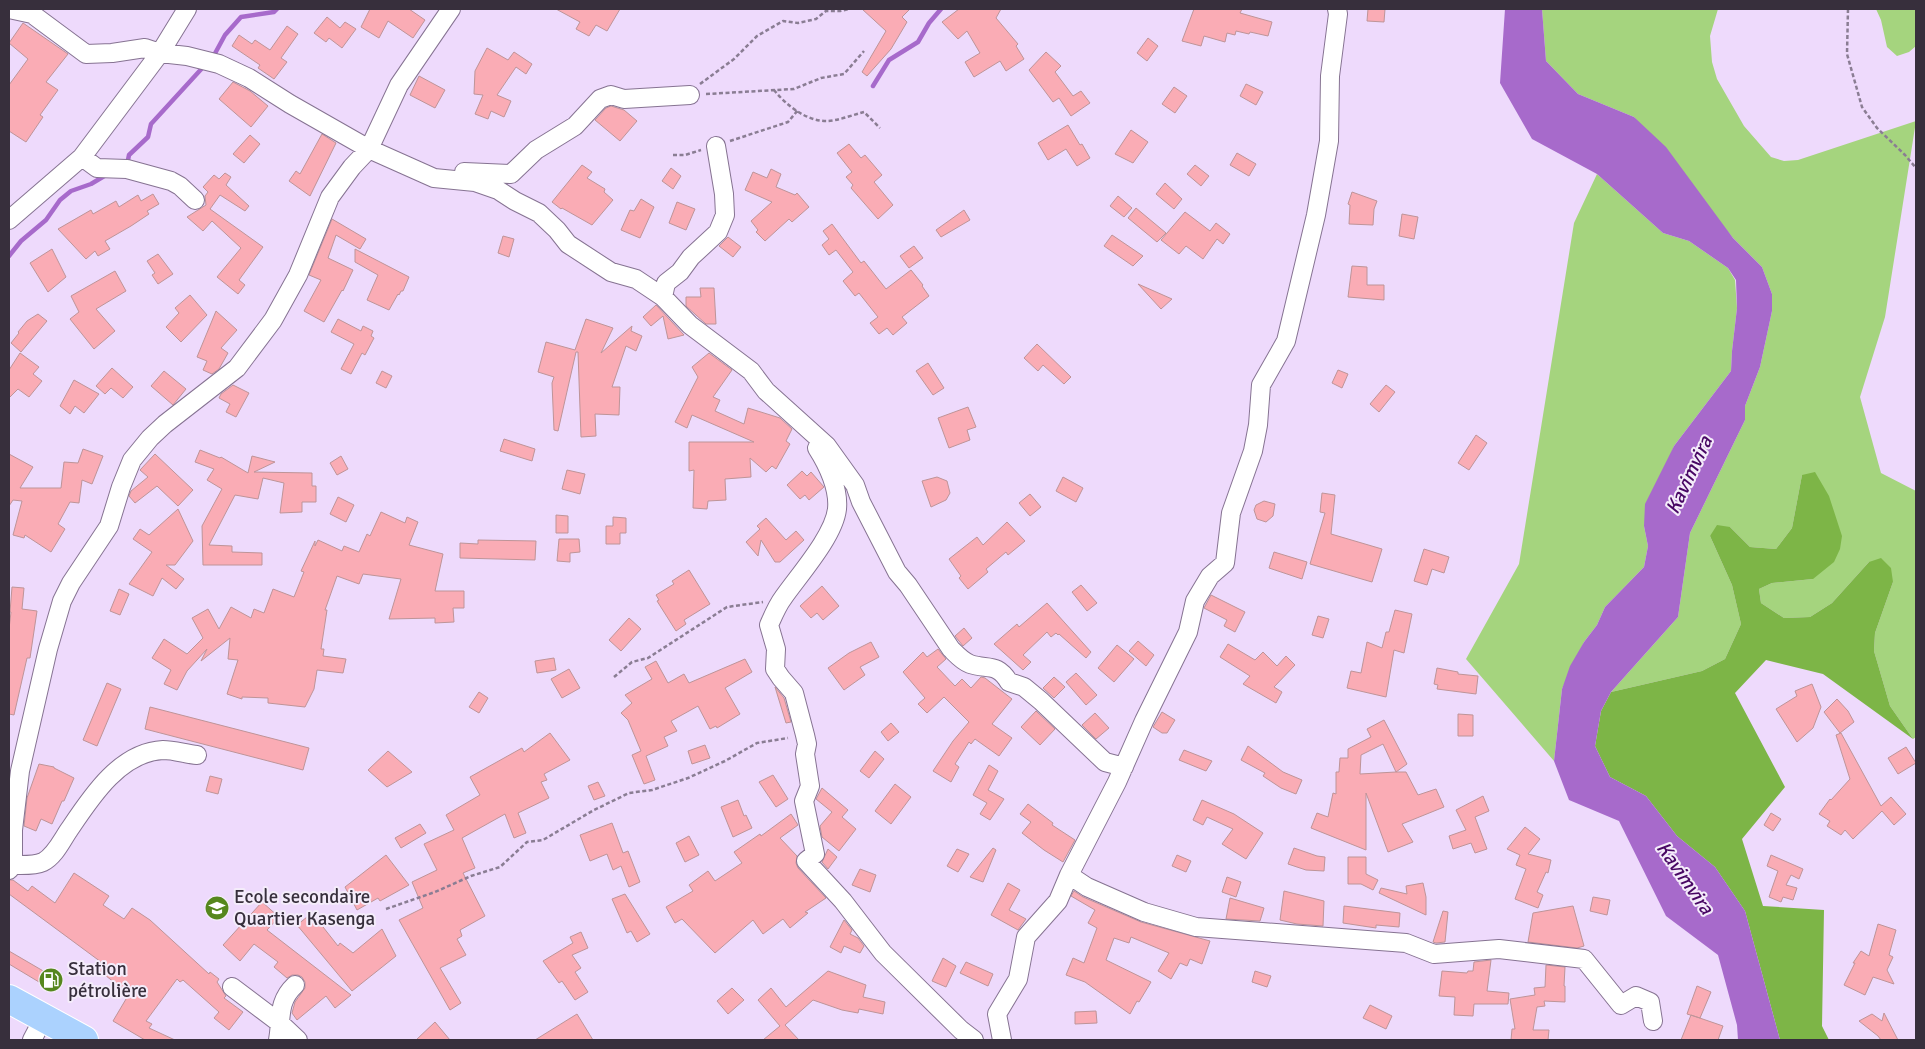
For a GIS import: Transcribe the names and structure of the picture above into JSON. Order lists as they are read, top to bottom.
{
  "water": ["Kavimvira"],
  "places": {
    "school or university": ["Ecole secondaire Quartier Kasenga"],
    "fuel station": ["Station pétrolière"]
  }
}
